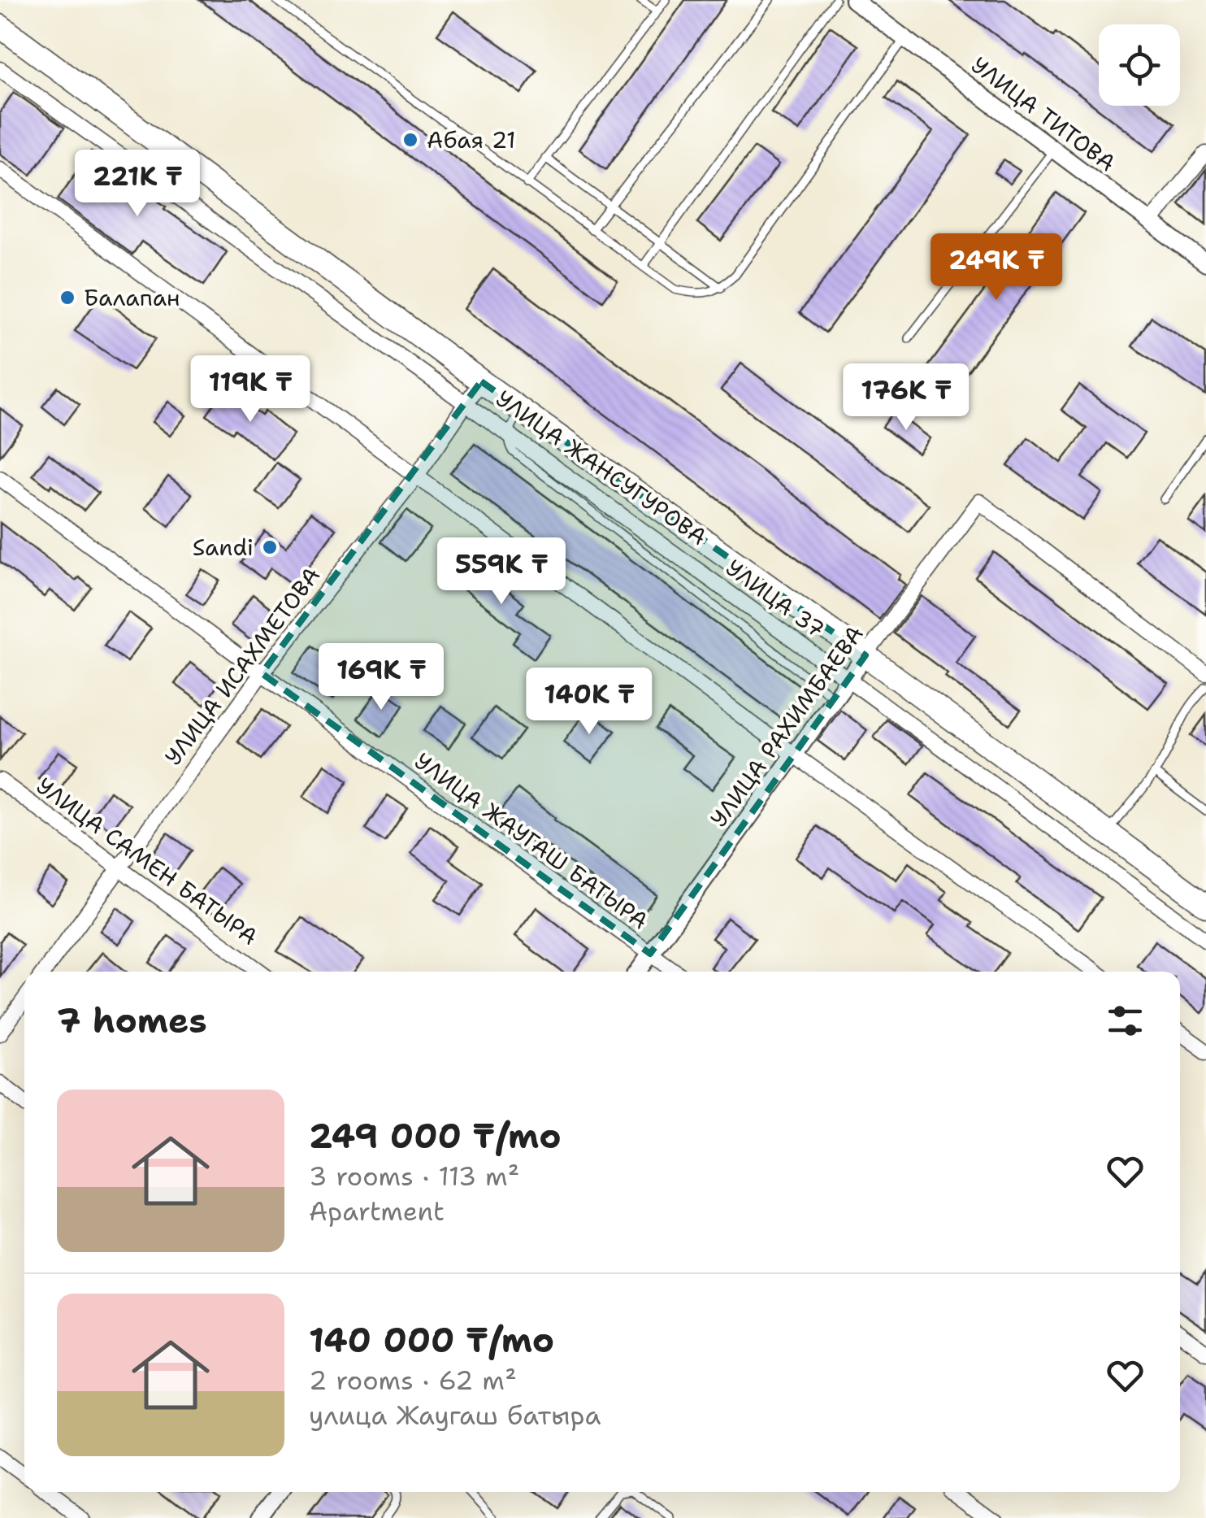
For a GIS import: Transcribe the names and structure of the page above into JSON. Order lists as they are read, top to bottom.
{
  "streets": {
    "main road": ["УЛИЦА ЖАНСУГУРОВА"],
    "street": [
      "УЛИЦА ТИТОВА",
      "УЛИЦА 37",
      "УЛИЦА ИСАХМЕТОВА",
      "УЛИЦА РАХИМБАЕВА",
      "УЛИЦА ЖАУГАШ БАТЫРА",
      "УЛИЦА САМЕН БАТЫРА"
    ]
  },
  "crossings": [
    ["УЛИЦА ЖАНСУГУРОВА", "УЛИЦА ИСАХМЕТОВА"],
    ["УЛИЦА ЖАНСУГУРОВА", "УЛИЦА РАХИМБАЕВА"],
    ["УЛИЦА ИСАХМЕТОВА", "УЛИЦА ЖАУГАШ БАТЫРА"],
    ["УЛИЦА ИСАХМЕТОВА", "УЛИЦА САМЕН БАТЫРА"],
    ["УЛИЦА РАХИМБАЕВА", "УЛИЦА ЖАУГАШ БАТЫРА"]
  ],
  "places": ["Абая 21", "Балапан", "Sandi"],
  "page": {
    "price": [
      "221K ₸",
      "249K ₸",
      "119K ₸",
      "176K ₸",
      "559K ₸",
      "169K ₸",
      "140K ₸"
    ],
    "heading": "7 homes",
    "list": [
      {
        "name": "249 000 ₸/mo",
        "note": "3 rooms · 113 m² · Apartment"
      },
      {
        "name": "140 000 ₸/mo",
        "note": "2 rooms · 62 m² · улица Жаугаш батыра"
      }
    ]
  }
}
